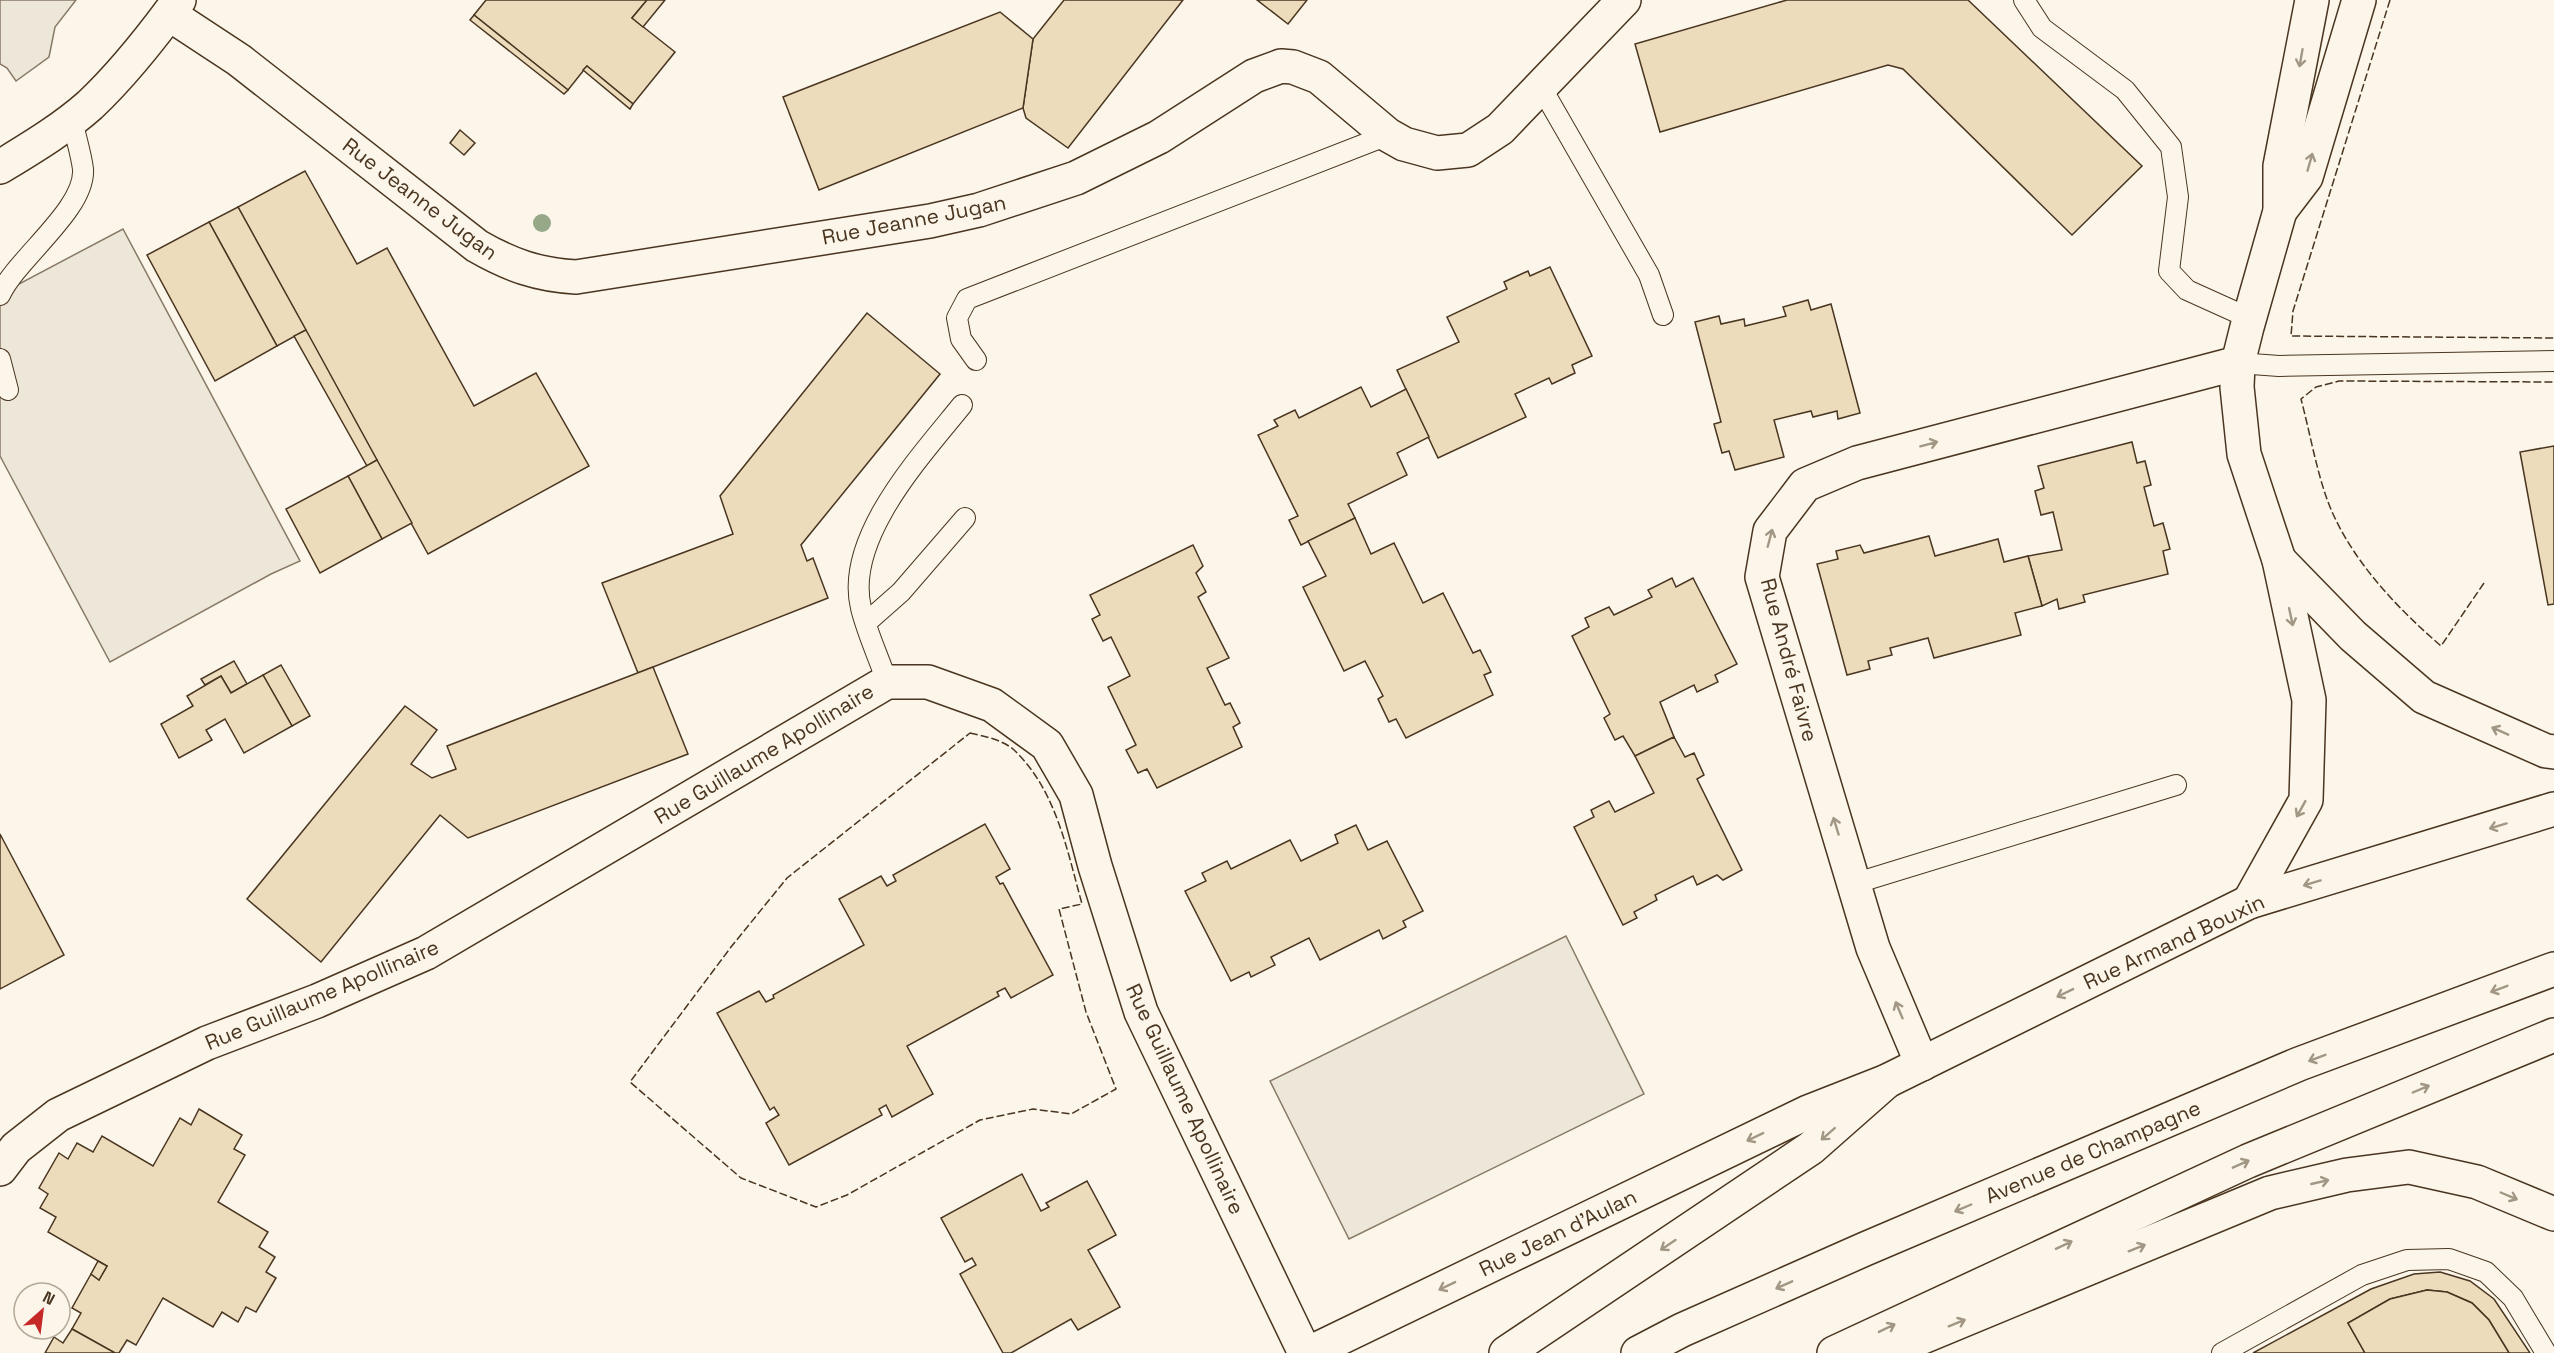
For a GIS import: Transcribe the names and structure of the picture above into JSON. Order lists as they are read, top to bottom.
{
  "streets": {
    "street": [
      "Rue Jeanne Jugan",
      "Rue André Faivre",
      "Rue Guillaume Apollinaire",
      "Rue Armand Bouxin",
      "Avenue de Champagne",
      "Rue Jean d'Aulan"
    ]
  },
  "crossings": [
    ["Rue André Faivre", "Rue Armand Bouxin"],
    ["Rue Guillaume Apollinaire", "Rue Jean d'Aulan"],
    ["Rue Armand Bouxin", "Rue Jean d'Aulan"]
  ],
  "north": "top right"
}
